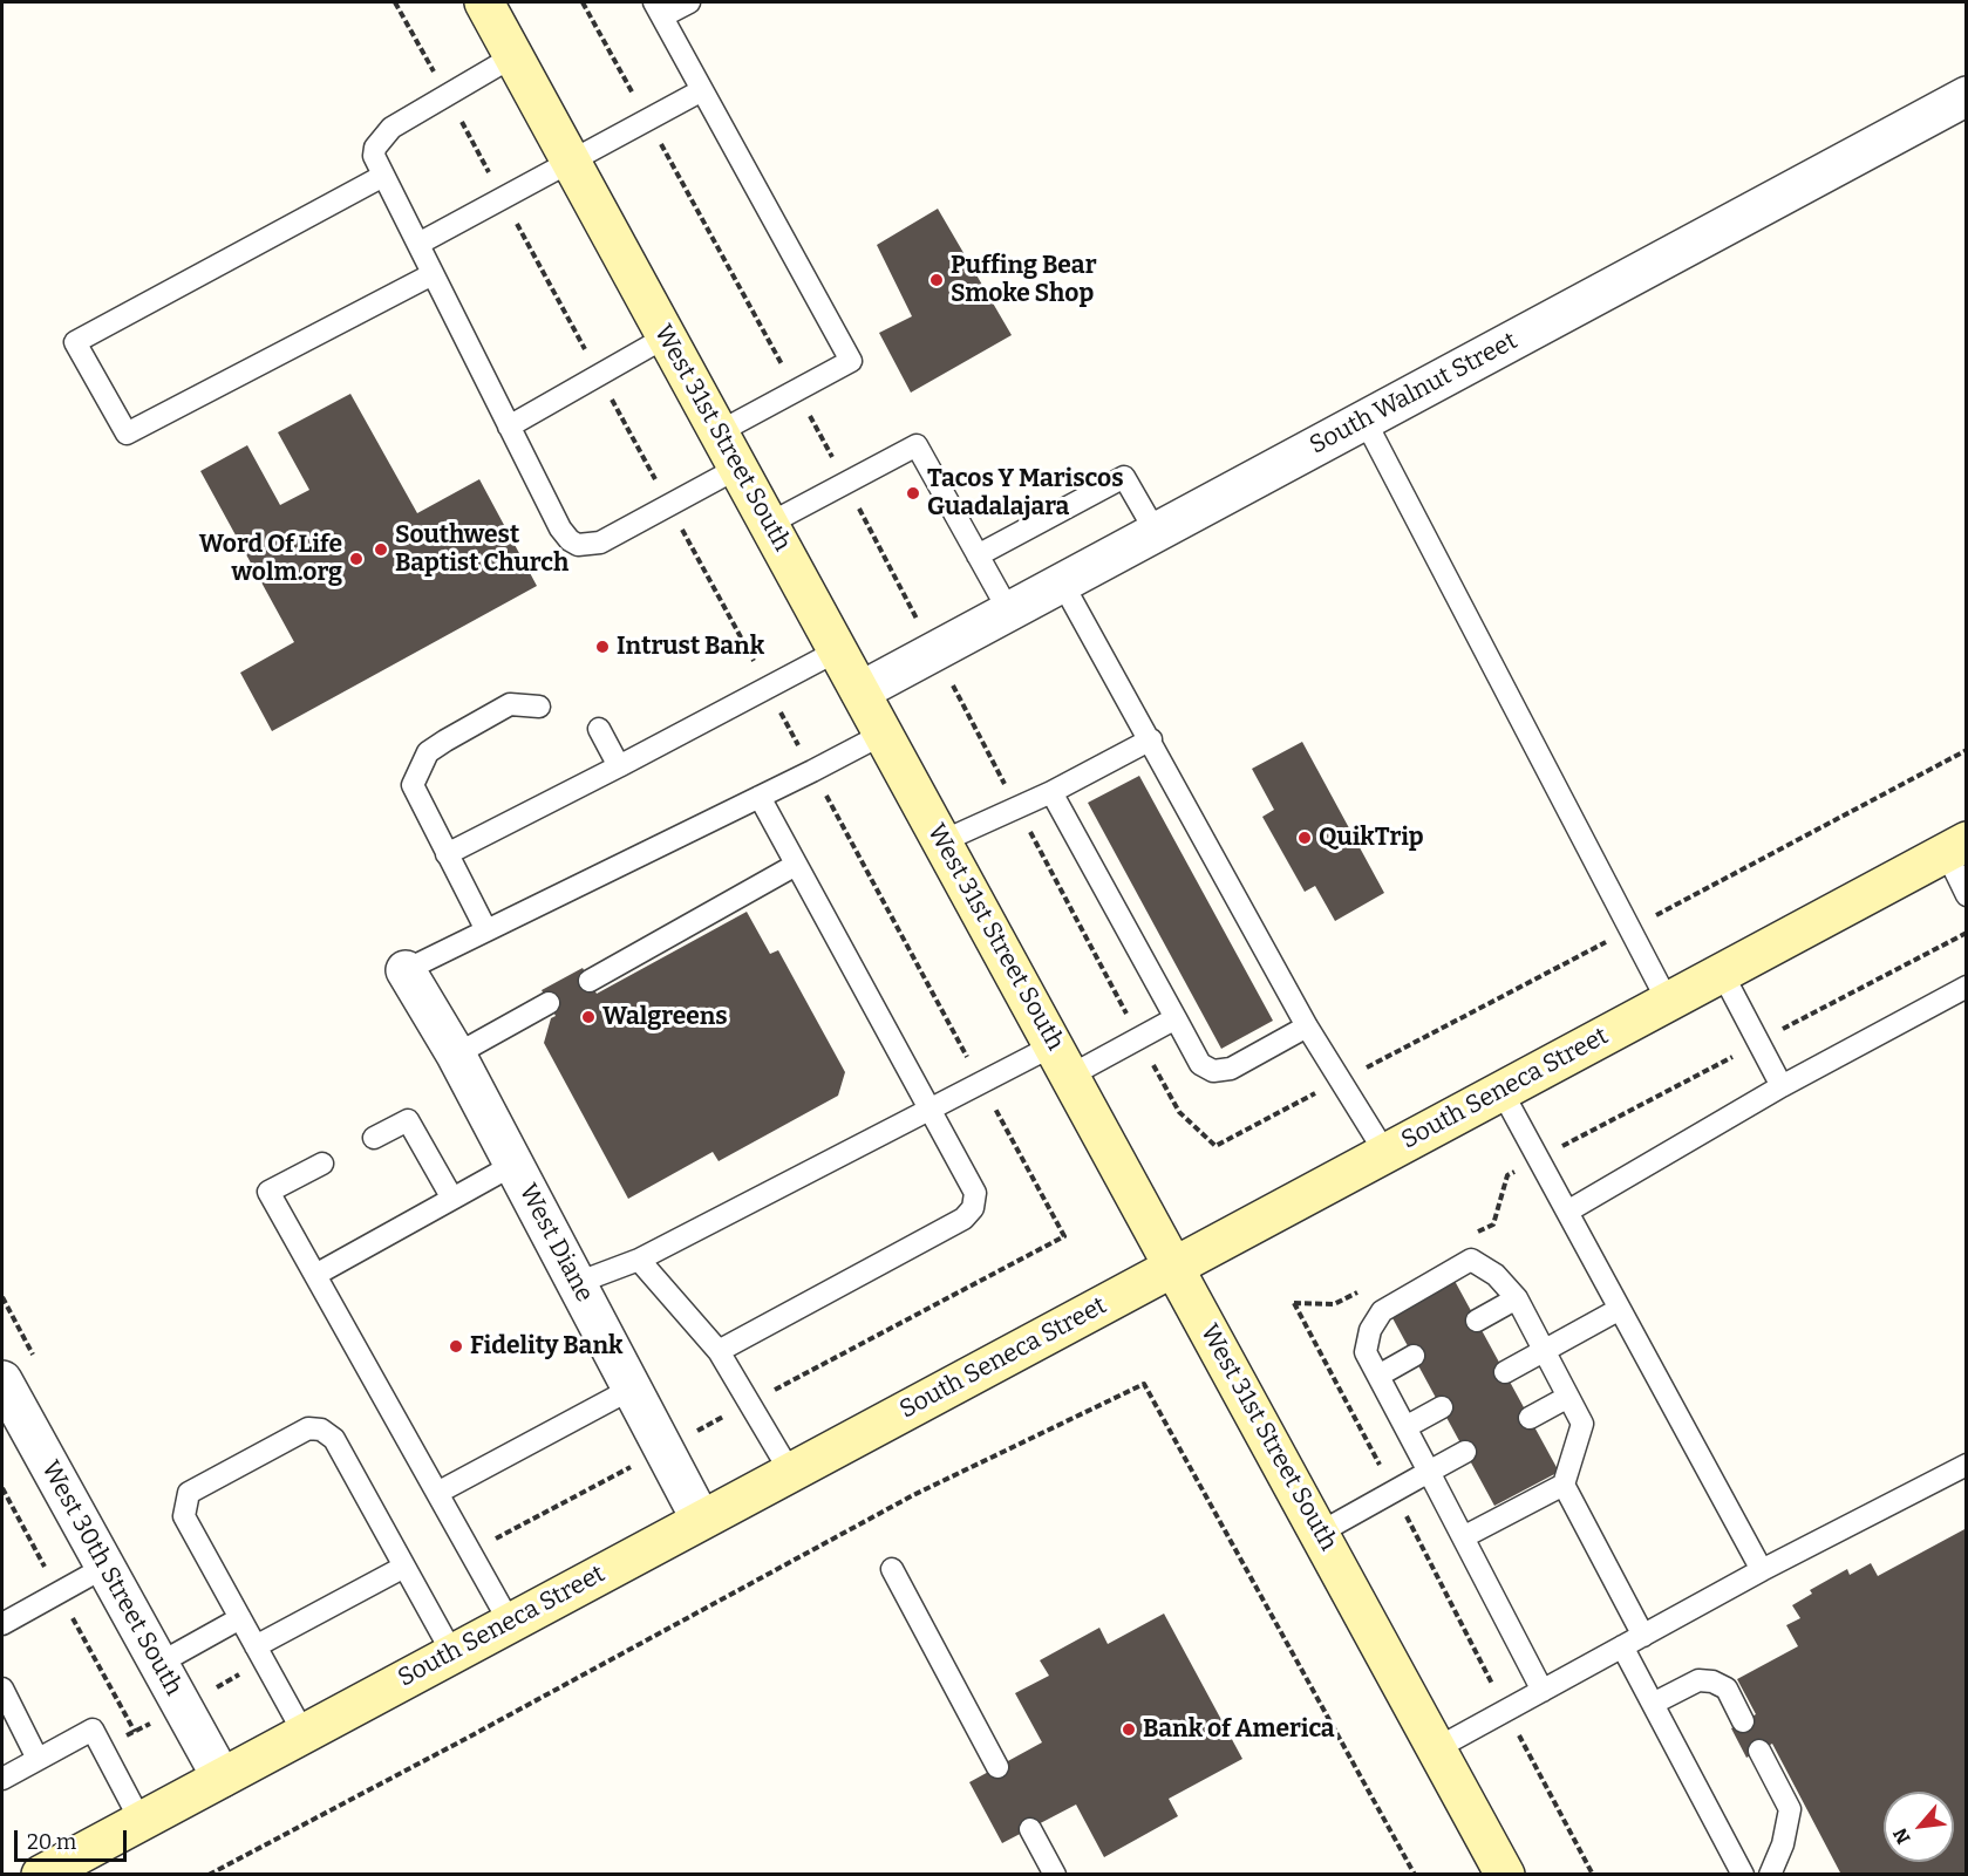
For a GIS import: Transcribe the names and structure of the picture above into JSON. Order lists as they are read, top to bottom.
{
  "streets": {
    "street": [
      "South Walnut Street",
      "West 31st Street South",
      "South Seneca Street",
      "West Diane",
      "West 30th Street South"
    ]
  },
  "crossings": [
    ["South Walnut Street", "West 31st Street South"],
    ["West 31st Street South", "South Seneca Street"],
    ["South Seneca Street", "West Diane"],
    ["South Seneca Street", "West 30th Street South"]
  ],
  "places": [
    "Puffing Bear Smoke Shop",
    "Tacos Y Mariscos Guadalajara",
    "Southwest Baptist Church",
    "Word Of Life wolm.org",
    "Intrust Bank",
    "QuikTrip",
    "Walgreens",
    "Fidelity Bank",
    "Bank of America"
  ],
  "scale_bar": "20 m",
  "north": "bottom left"
}
